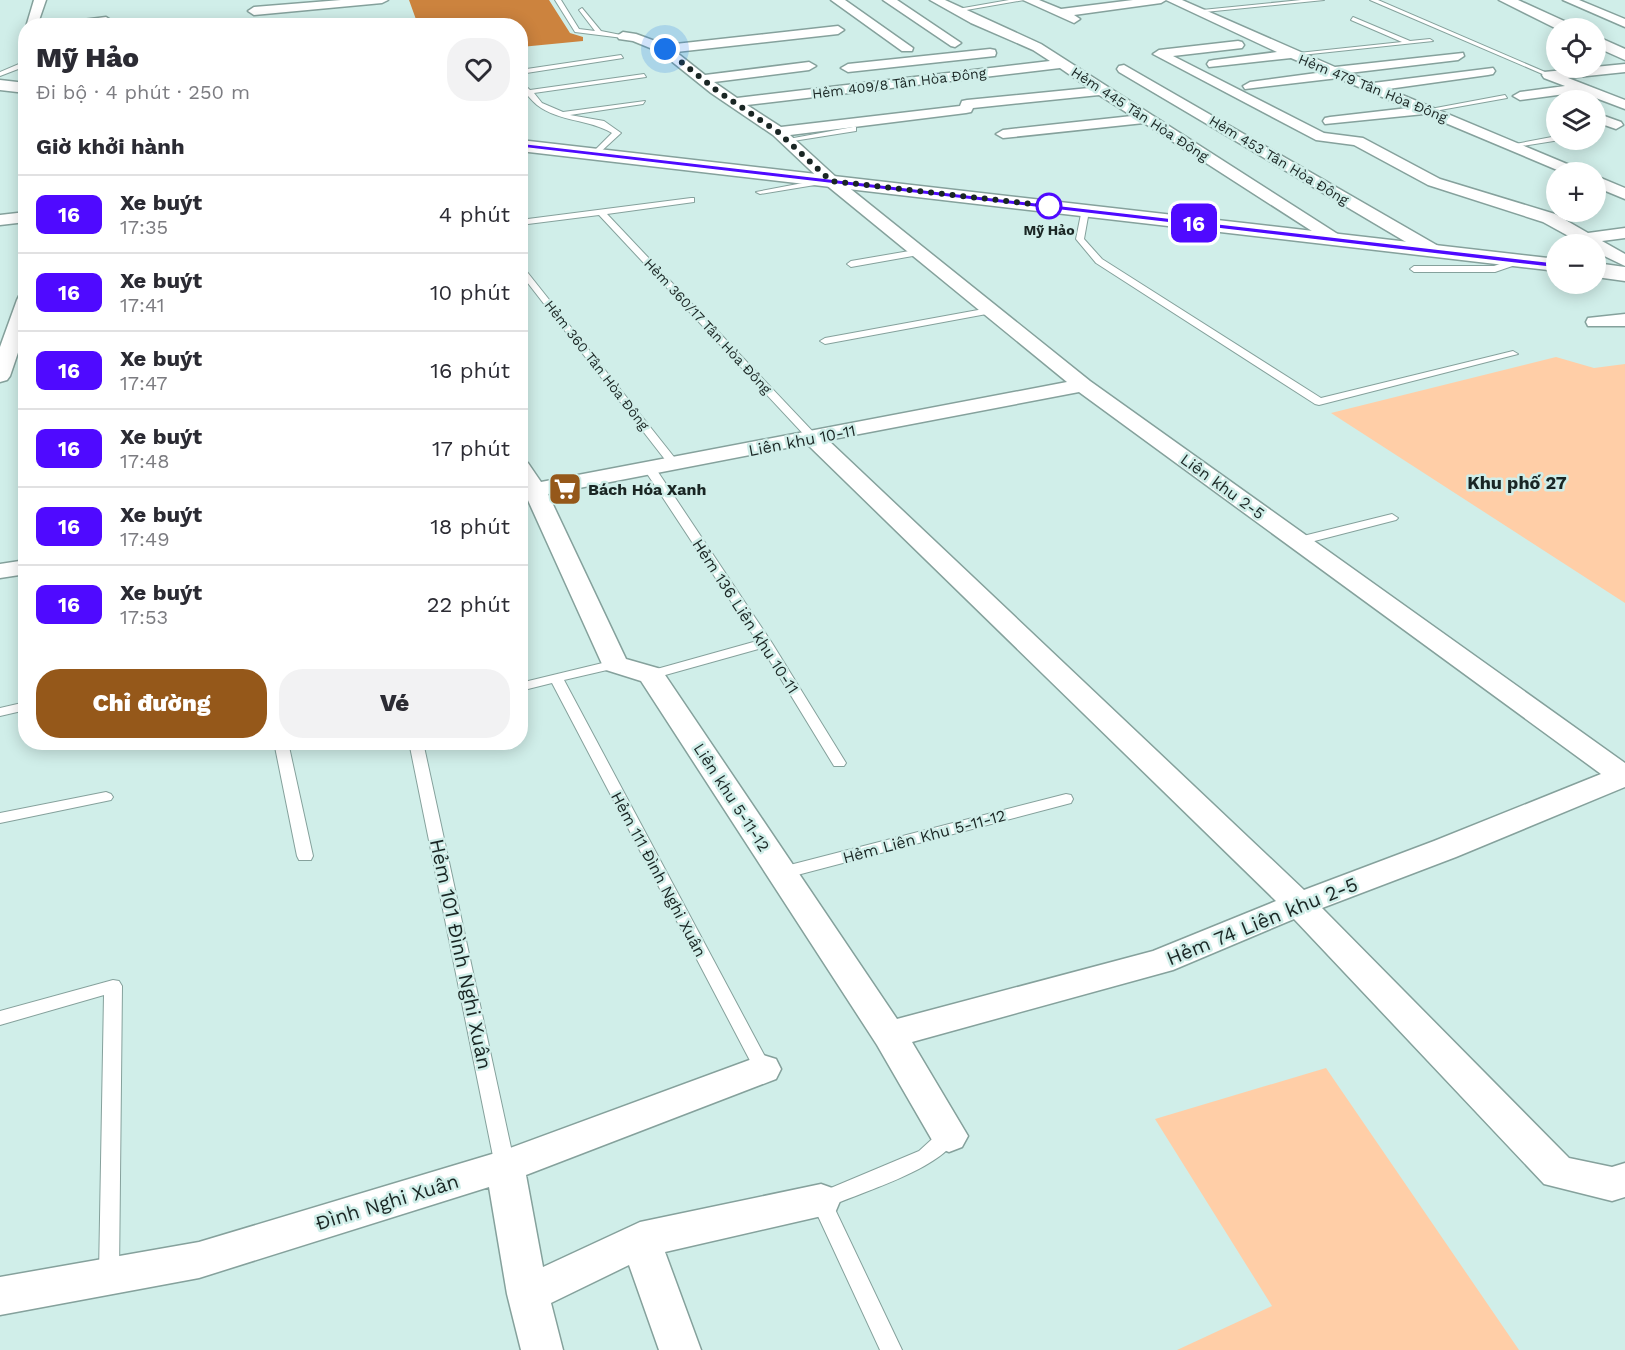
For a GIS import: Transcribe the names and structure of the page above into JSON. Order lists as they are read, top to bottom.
{
  "streets": {
    "street": [
      "Hẻm 409/8 Tân Hòa Đông",
      "Hẻm 479 Tân Hòa Đông",
      "Hẻm 445 Tân Hòa Đông",
      "Hẻm 453 Tân Hòa Đông",
      "Liên khu 10-11",
      "Liên khu 2-5",
      "Liên khu 5-11-12",
      "Hẻm 74 Liên khu 2-5",
      "Đình Nghi Xuân"
    ],
    "lane": [
      "Hẻm 360/17 Tân Hòa Đông",
      "Hẻm 360 Tân Hòa Đông",
      "Hẻm 136 Liên khu 10-11",
      "Hẻm Liên Khu 5-11-12",
      "Hẻm 111 Đình Nghi Xuân",
      "Hẻm 101 Đình Nghi Xuân"
    ]
  },
  "crossings": [
    ["Hẻm 409/8 Tân Hòa Đông", "Hẻm 445 Tân Hòa Đông"],
    ["Hẻm 409/8 Tân Hòa Đông", "Liên khu 2-5"],
    ["Hẻm 360/17 Tân Hòa Đông", "Liên khu 10-11"],
    ["Hẻm 360 Tân Hòa Đông", "Liên khu 10-11"],
    ["Liên khu 10-11", "Liên khu 2-5"],
    ["Liên khu 10-11", "Hẻm 136 Liên khu 10-11"],
    ["Liên khu 2-5", "Hẻm 74 Liên khu 2-5"],
    ["Liên khu 5-11-12", "Hẻm Liên Khu 5-11-12"],
    ["Liên khu 5-11-12", "Hẻm 74 Liên khu 2-5"],
    ["Hẻm 111 Đình Nghi Xuân", "Đình Nghi Xuân"],
    ["Hẻm 101 Đình Nghi Xuân", "Đình Nghi Xuân"]
  ],
  "districts": ["Khu phố 27"],
  "places": {
    "other": ["Mỹ Hảo"],
    "supermarket": ["Bách Hóa Xanh"]
  },
  "lines": ["bus line 16"],
  "page": {
    "on_map": "16",
    "map_buttons": ["+", "−"],
    "heading": [
      ["Mỹ Hảo", "Đi bộ · 4 phút · 250 m"],
      "Giờ khởi hành"
    ],
    "list": [
      {
        "mark": "16",
        "name": "Xe buýt",
        "note": "17:35",
        "value": "4 phút"
      },
      {
        "mark": "16",
        "name": "Xe buýt",
        "note": "17:41",
        "value": "10 phút"
      },
      {
        "mark": "16",
        "name": "Xe buýt",
        "note": "17:47",
        "value": "16 phút"
      },
      {
        "mark": "16",
        "name": "Xe buýt",
        "note": "17:48",
        "value": "17 phút"
      },
      {
        "mark": "16",
        "name": "Xe buýt",
        "note": "17:49",
        "value": "18 phút"
      },
      {
        "mark": "16",
        "name": "Xe buýt",
        "note": "17:53",
        "value": "22 phút"
      }
    ],
    "buttons": ["Chỉ đường", "Vé"]
  }
}
